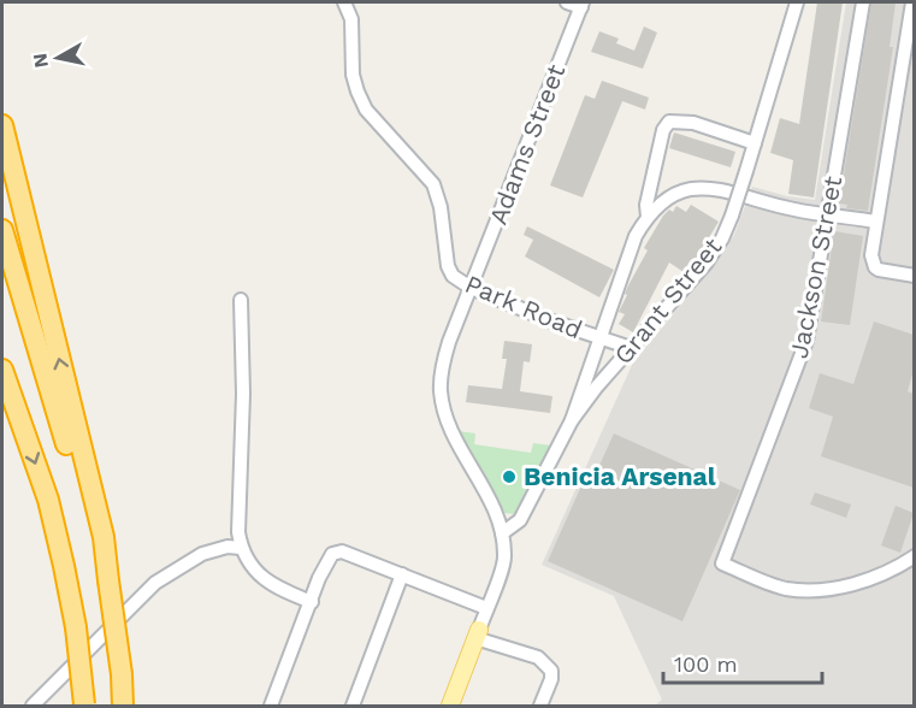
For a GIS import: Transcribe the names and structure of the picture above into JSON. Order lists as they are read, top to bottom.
{
  "streets": {
    "street": [
      "Adams Street",
      "Jackson Street",
      "Grant Street",
      "Park Road"
    ]
  },
  "crossings": [
    ["Adams Street", "Grant Street"],
    ["Adams Street", "Park Road"],
    ["Grant Street", "Park Road"]
  ],
  "places": ["Benicia Arsenal"],
  "scale_bar": "100 m",
  "north": "left"
}
